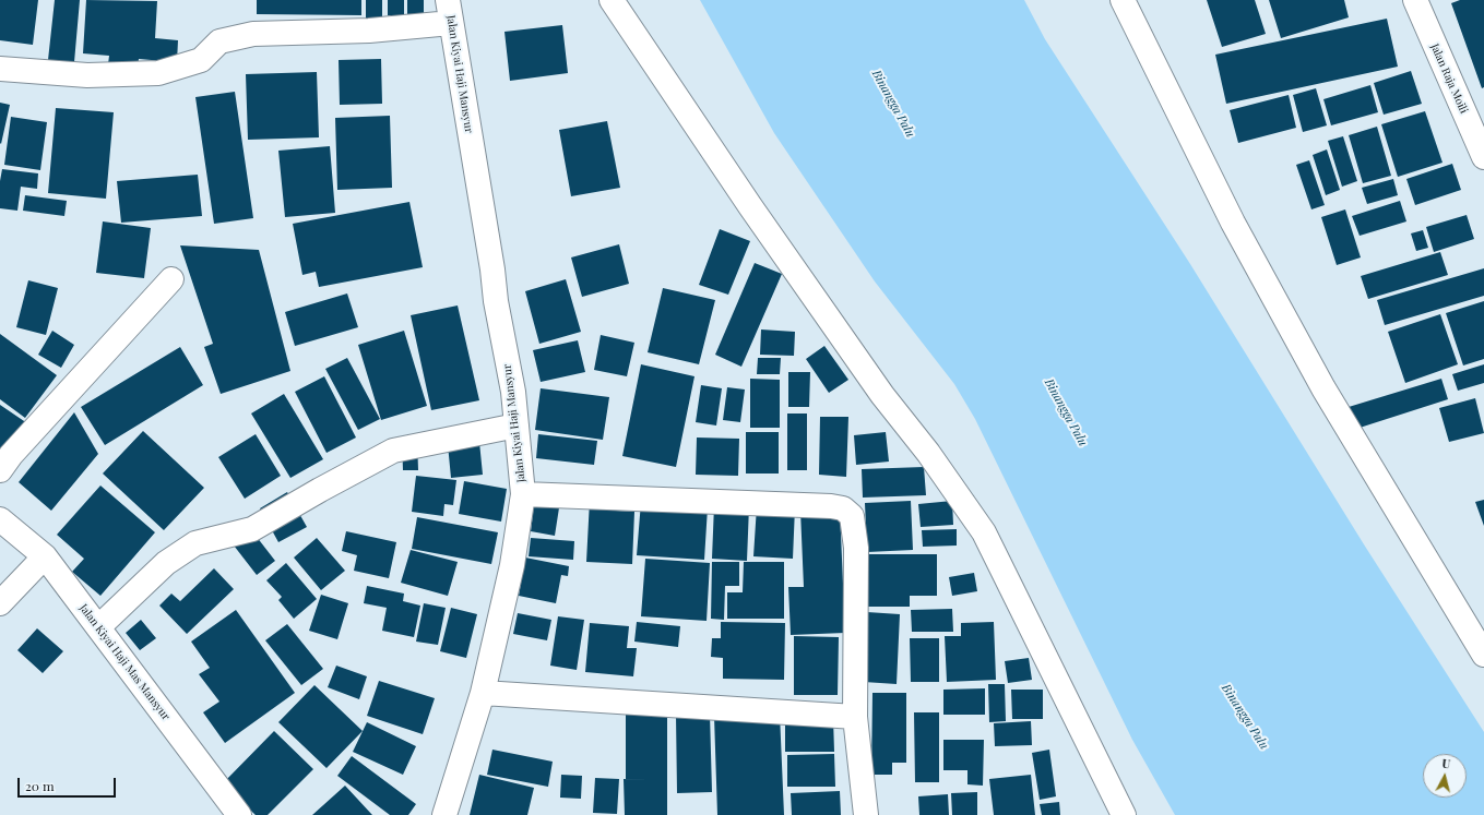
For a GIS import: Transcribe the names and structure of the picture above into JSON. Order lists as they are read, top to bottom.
{
  "streets": {
    "street": ["Jalan Kiyai Haji Mansyur", "Jalan Raja Moili", "Jalan Kiyai Haji Mas Mansyur"]
  },
  "water": ["Binangga Palu"],
  "scale_bar": "20 m",
  "north": "top"
}
